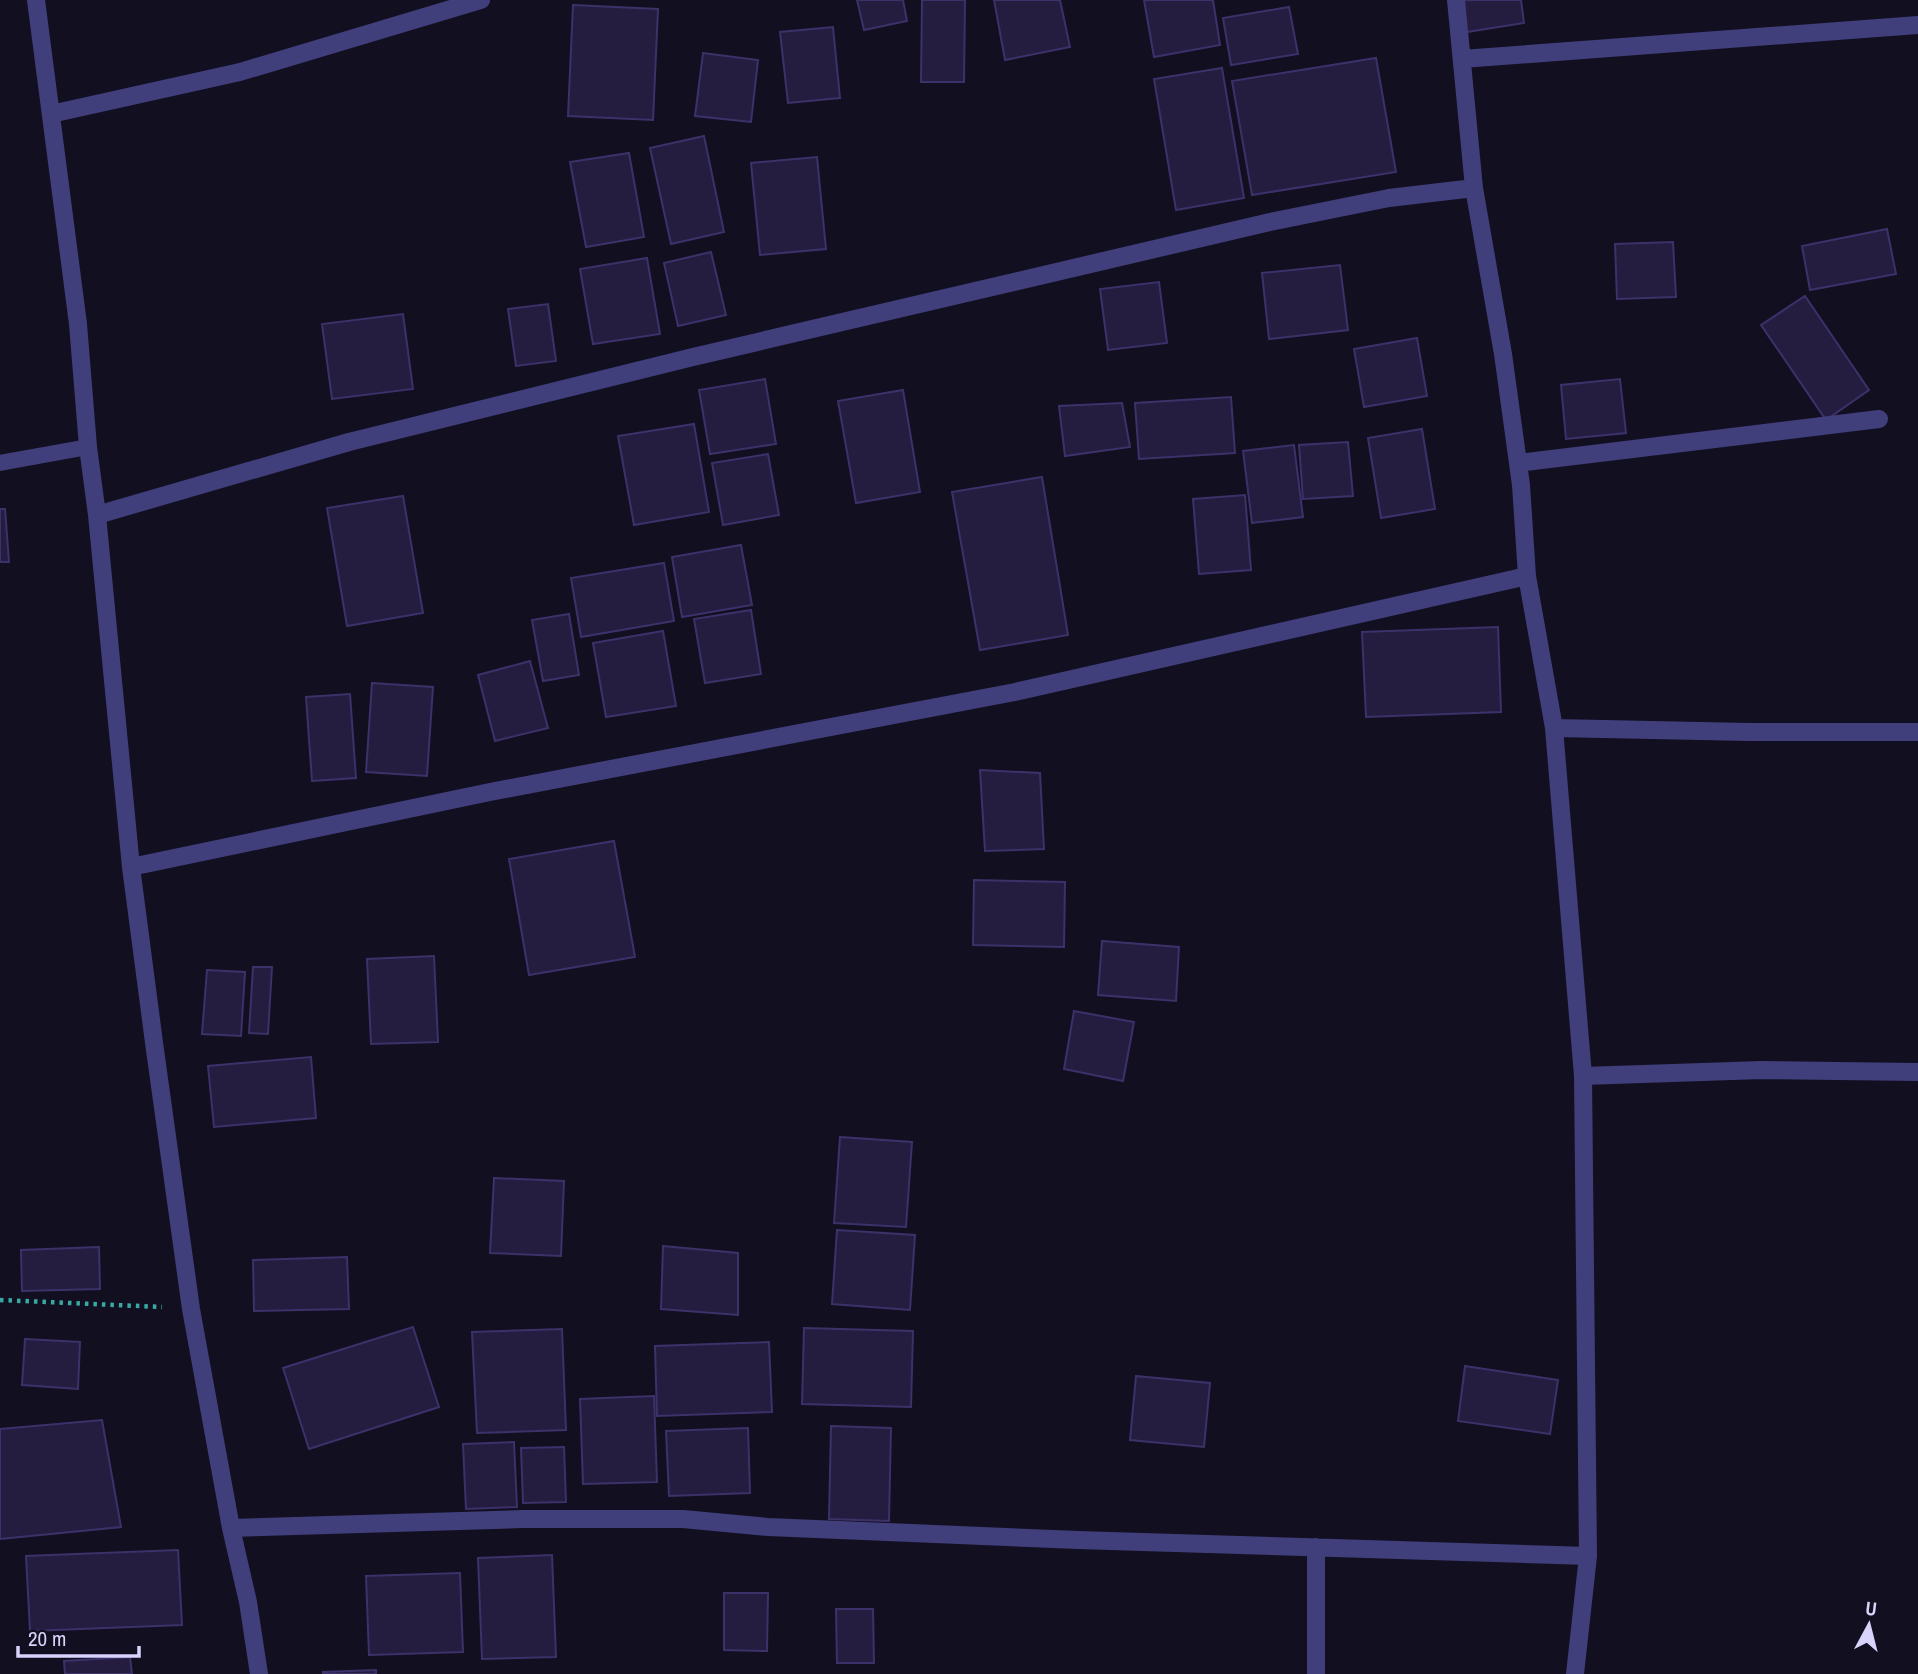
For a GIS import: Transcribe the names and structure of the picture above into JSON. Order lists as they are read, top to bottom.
{
  "scale_bar": "20 m",
  "north": "top"
}
